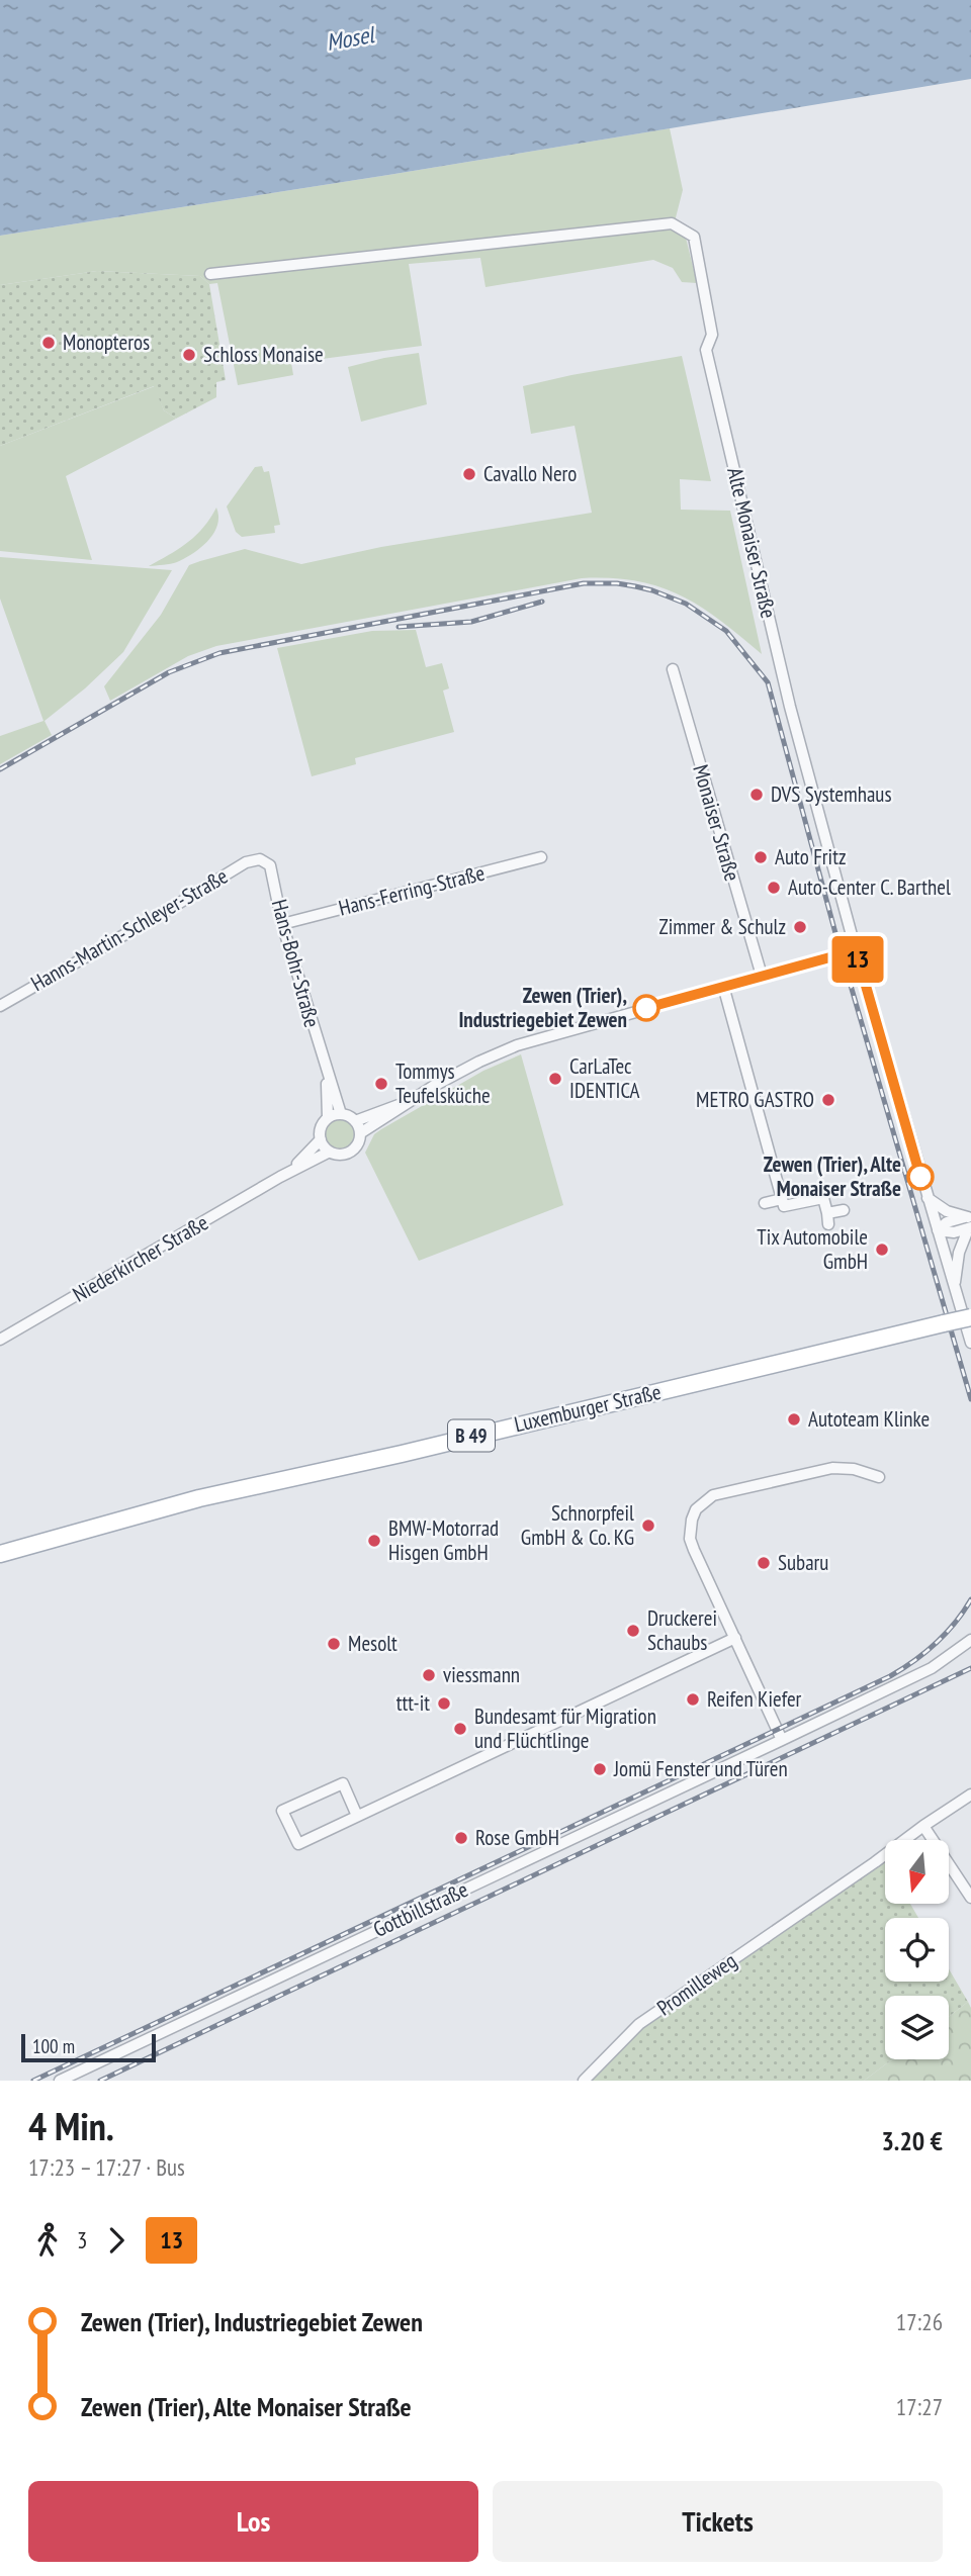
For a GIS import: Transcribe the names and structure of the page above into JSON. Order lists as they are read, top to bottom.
{
  "streets": {
    "main road": ["Luxemburger Straße", "B 49"],
    "street": [
      "Alte Monaiser Straße",
      "Monaiser Straße",
      "Hans-Ferring-Straße",
      "Hanns-Martin-Schleyer-Straße",
      "Hans-Bohr-Straße",
      "Niederkircher Straße",
      "Gottbillstraße",
      "Promilleweg"
    ]
  },
  "crossings": [
    ["Alte Monaiser Straße", "Luxemburger Straße"],
    ["Hans-Ferring-Straße", "Hans-Bohr-Straße"],
    ["Hanns-Martin-Schleyer-Straße", "Hans-Bohr-Straße"],
    ["Hans-Bohr-Straße", "Niederkircher Straße"]
  ],
  "water": ["Mosel"],
  "places": [
    "Monopteros",
    "Schloss Monaise",
    "Cavallo Nero",
    "DVS Systemhaus",
    "Auto Fritz",
    "Auto-Center C. Barthel",
    "Zimmer & Schulz",
    "Zewen (Trier), Industriegebiet Zewen",
    "CarLaTec IDENTICA",
    "Tommys Teufelsküche",
    "METRO GASTRO",
    "Zewen (Trier), Alte Monaiser Straße",
    "Tix Automobile GmbH",
    "Autoteam Klinke",
    "Schnorpfeil GmbH & Co. KG",
    "BMW-Motorrad Hisgen GmbH",
    "Subaru",
    "Druckerei Schaubs",
    "Mesolt",
    "viessmann",
    "Reifen Kiefer",
    "ttt-it",
    "Bundesamt für Migration und Flüchtlinge",
    "Jomü Fenster und Türen",
    "Rose GmbH"
  ],
  "lines": ["bus line 13"],
  "scale_bar": "100 m",
  "north": "bottom",
  "page": {
    "on_map": "13",
    "scale": "100 m",
    "heading": ["4 Min.", "17:23 – 17:27 · Bus", "3.20 €"],
    "legs": ["3", "13"],
    "list": [
      {
        "name": "Zewen (Trier), Industriegebiet Zewen",
        "value": "17:26"
      },
      {
        "name": "Zewen (Trier), Alte Monaiser Straße",
        "value": "17:27"
      }
    ],
    "buttons": ["Los", "Tickets"]
  }
}
